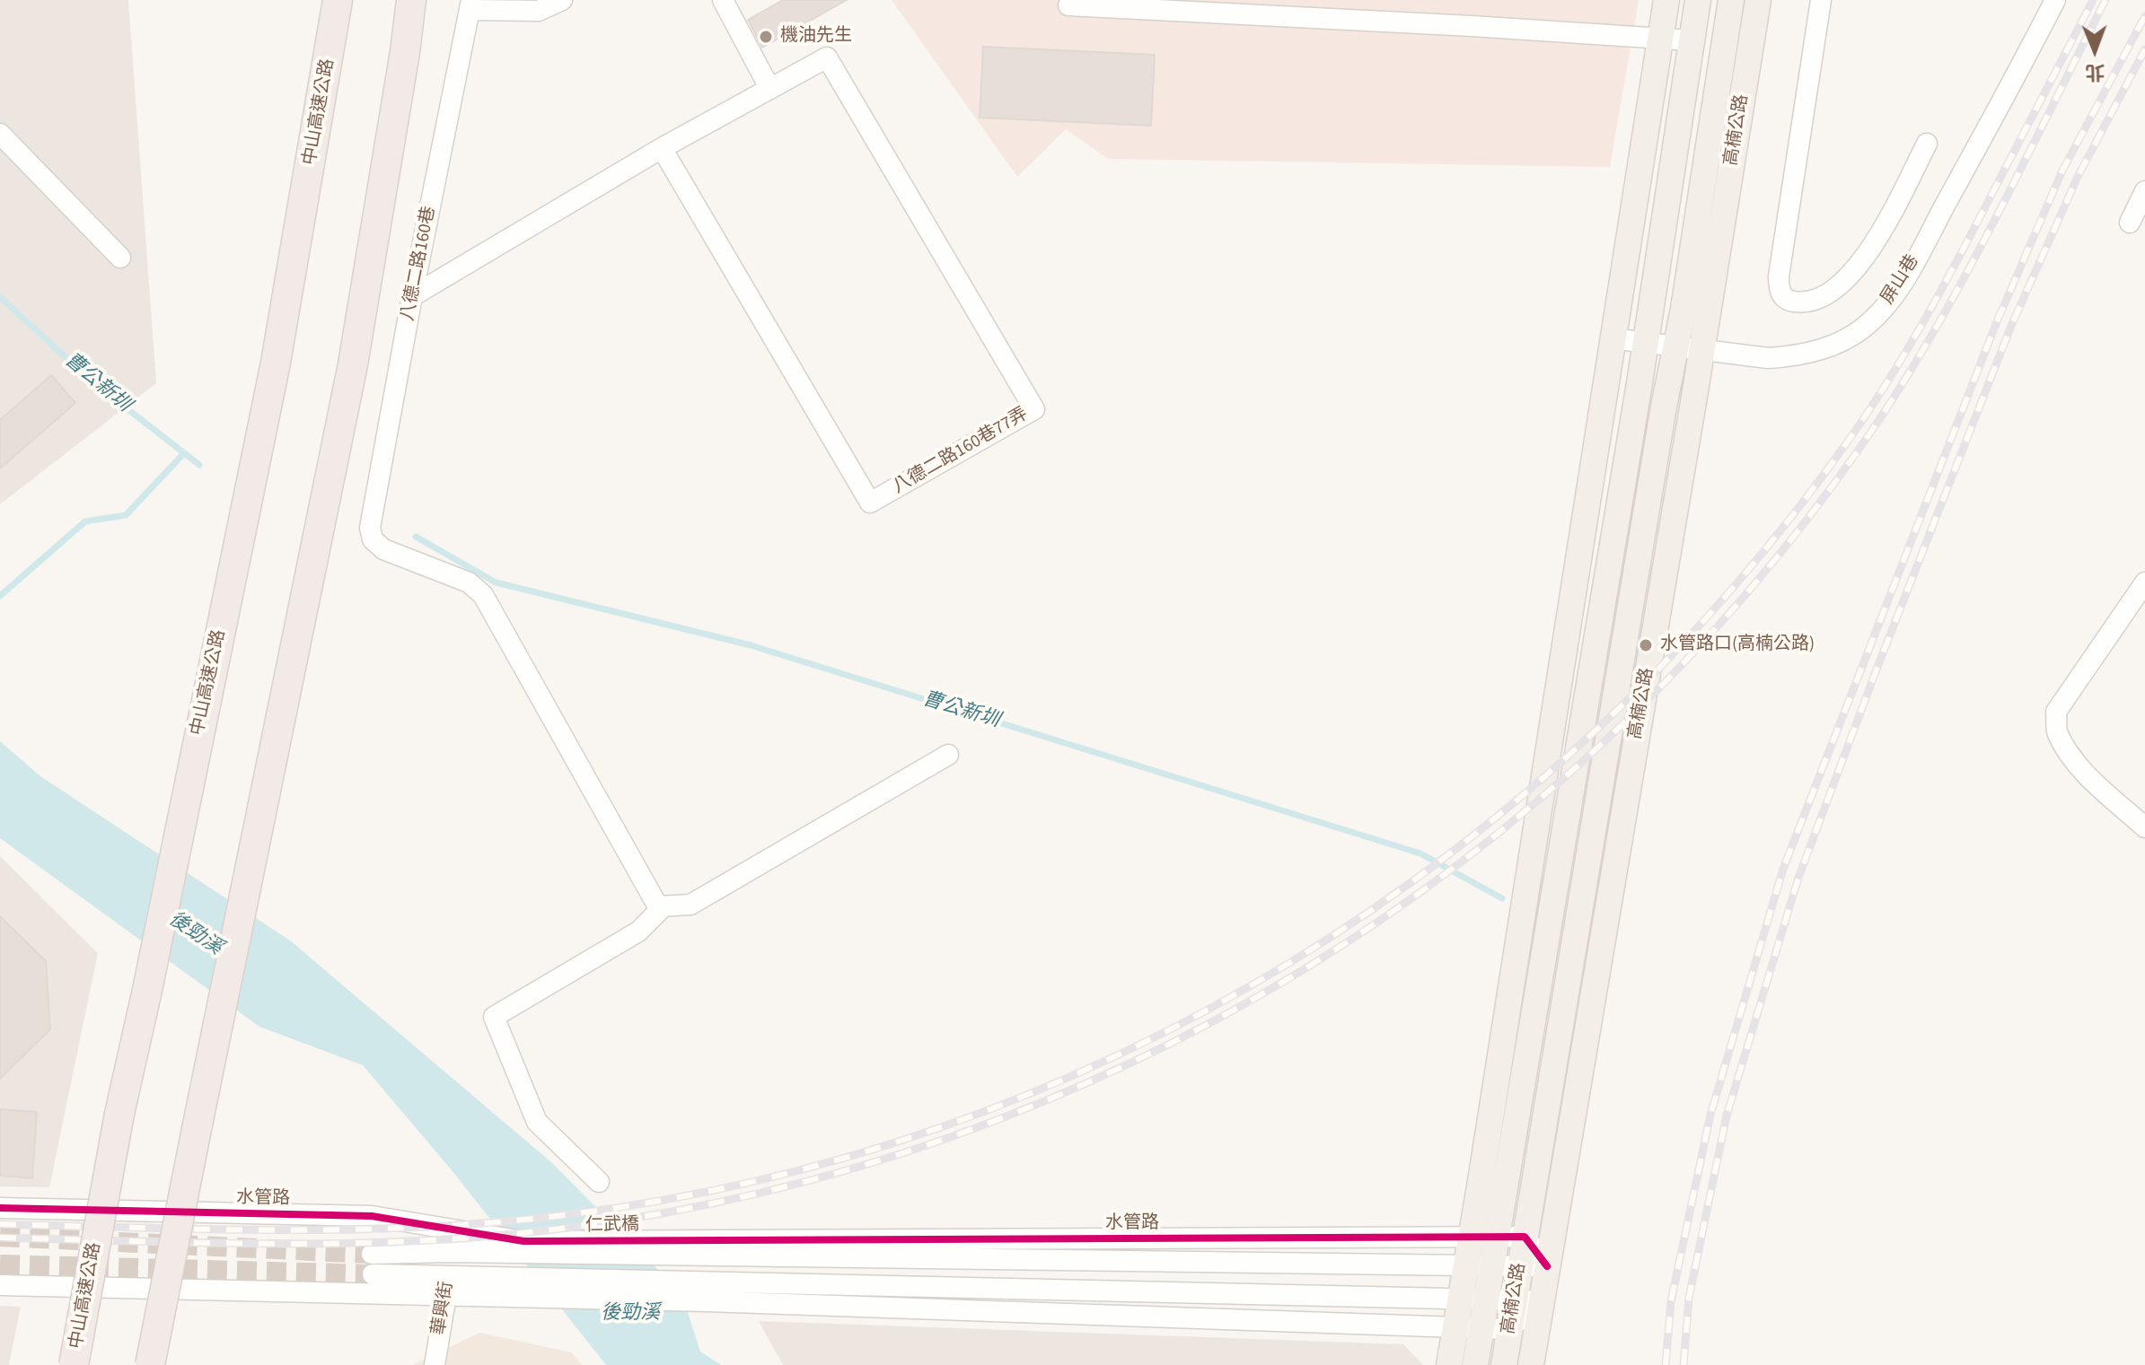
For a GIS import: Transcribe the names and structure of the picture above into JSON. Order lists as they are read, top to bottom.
{
  "streets": {
    "highway": ["中山高速公路"],
    "main road": ["高楠公路"],
    "street": [
      "八德二路160巷",
      "屏山巷",
      "八德二路160巷77弄",
      "水管路",
      "仁武橋",
      "華興街"
    ]
  },
  "crossings": [
    ["高楠公路", "屏山巷"],
    ["高楠公路", "水管路"],
    ["八德二路160巷", "八德二路160巷77弄"],
    ["水管路", "仁武橋"]
  ],
  "water": ["曹公新圳", "後勁溪"],
  "places": ["機油先生", "水管路口(高楠公路)"],
  "north": "bottom"
}
